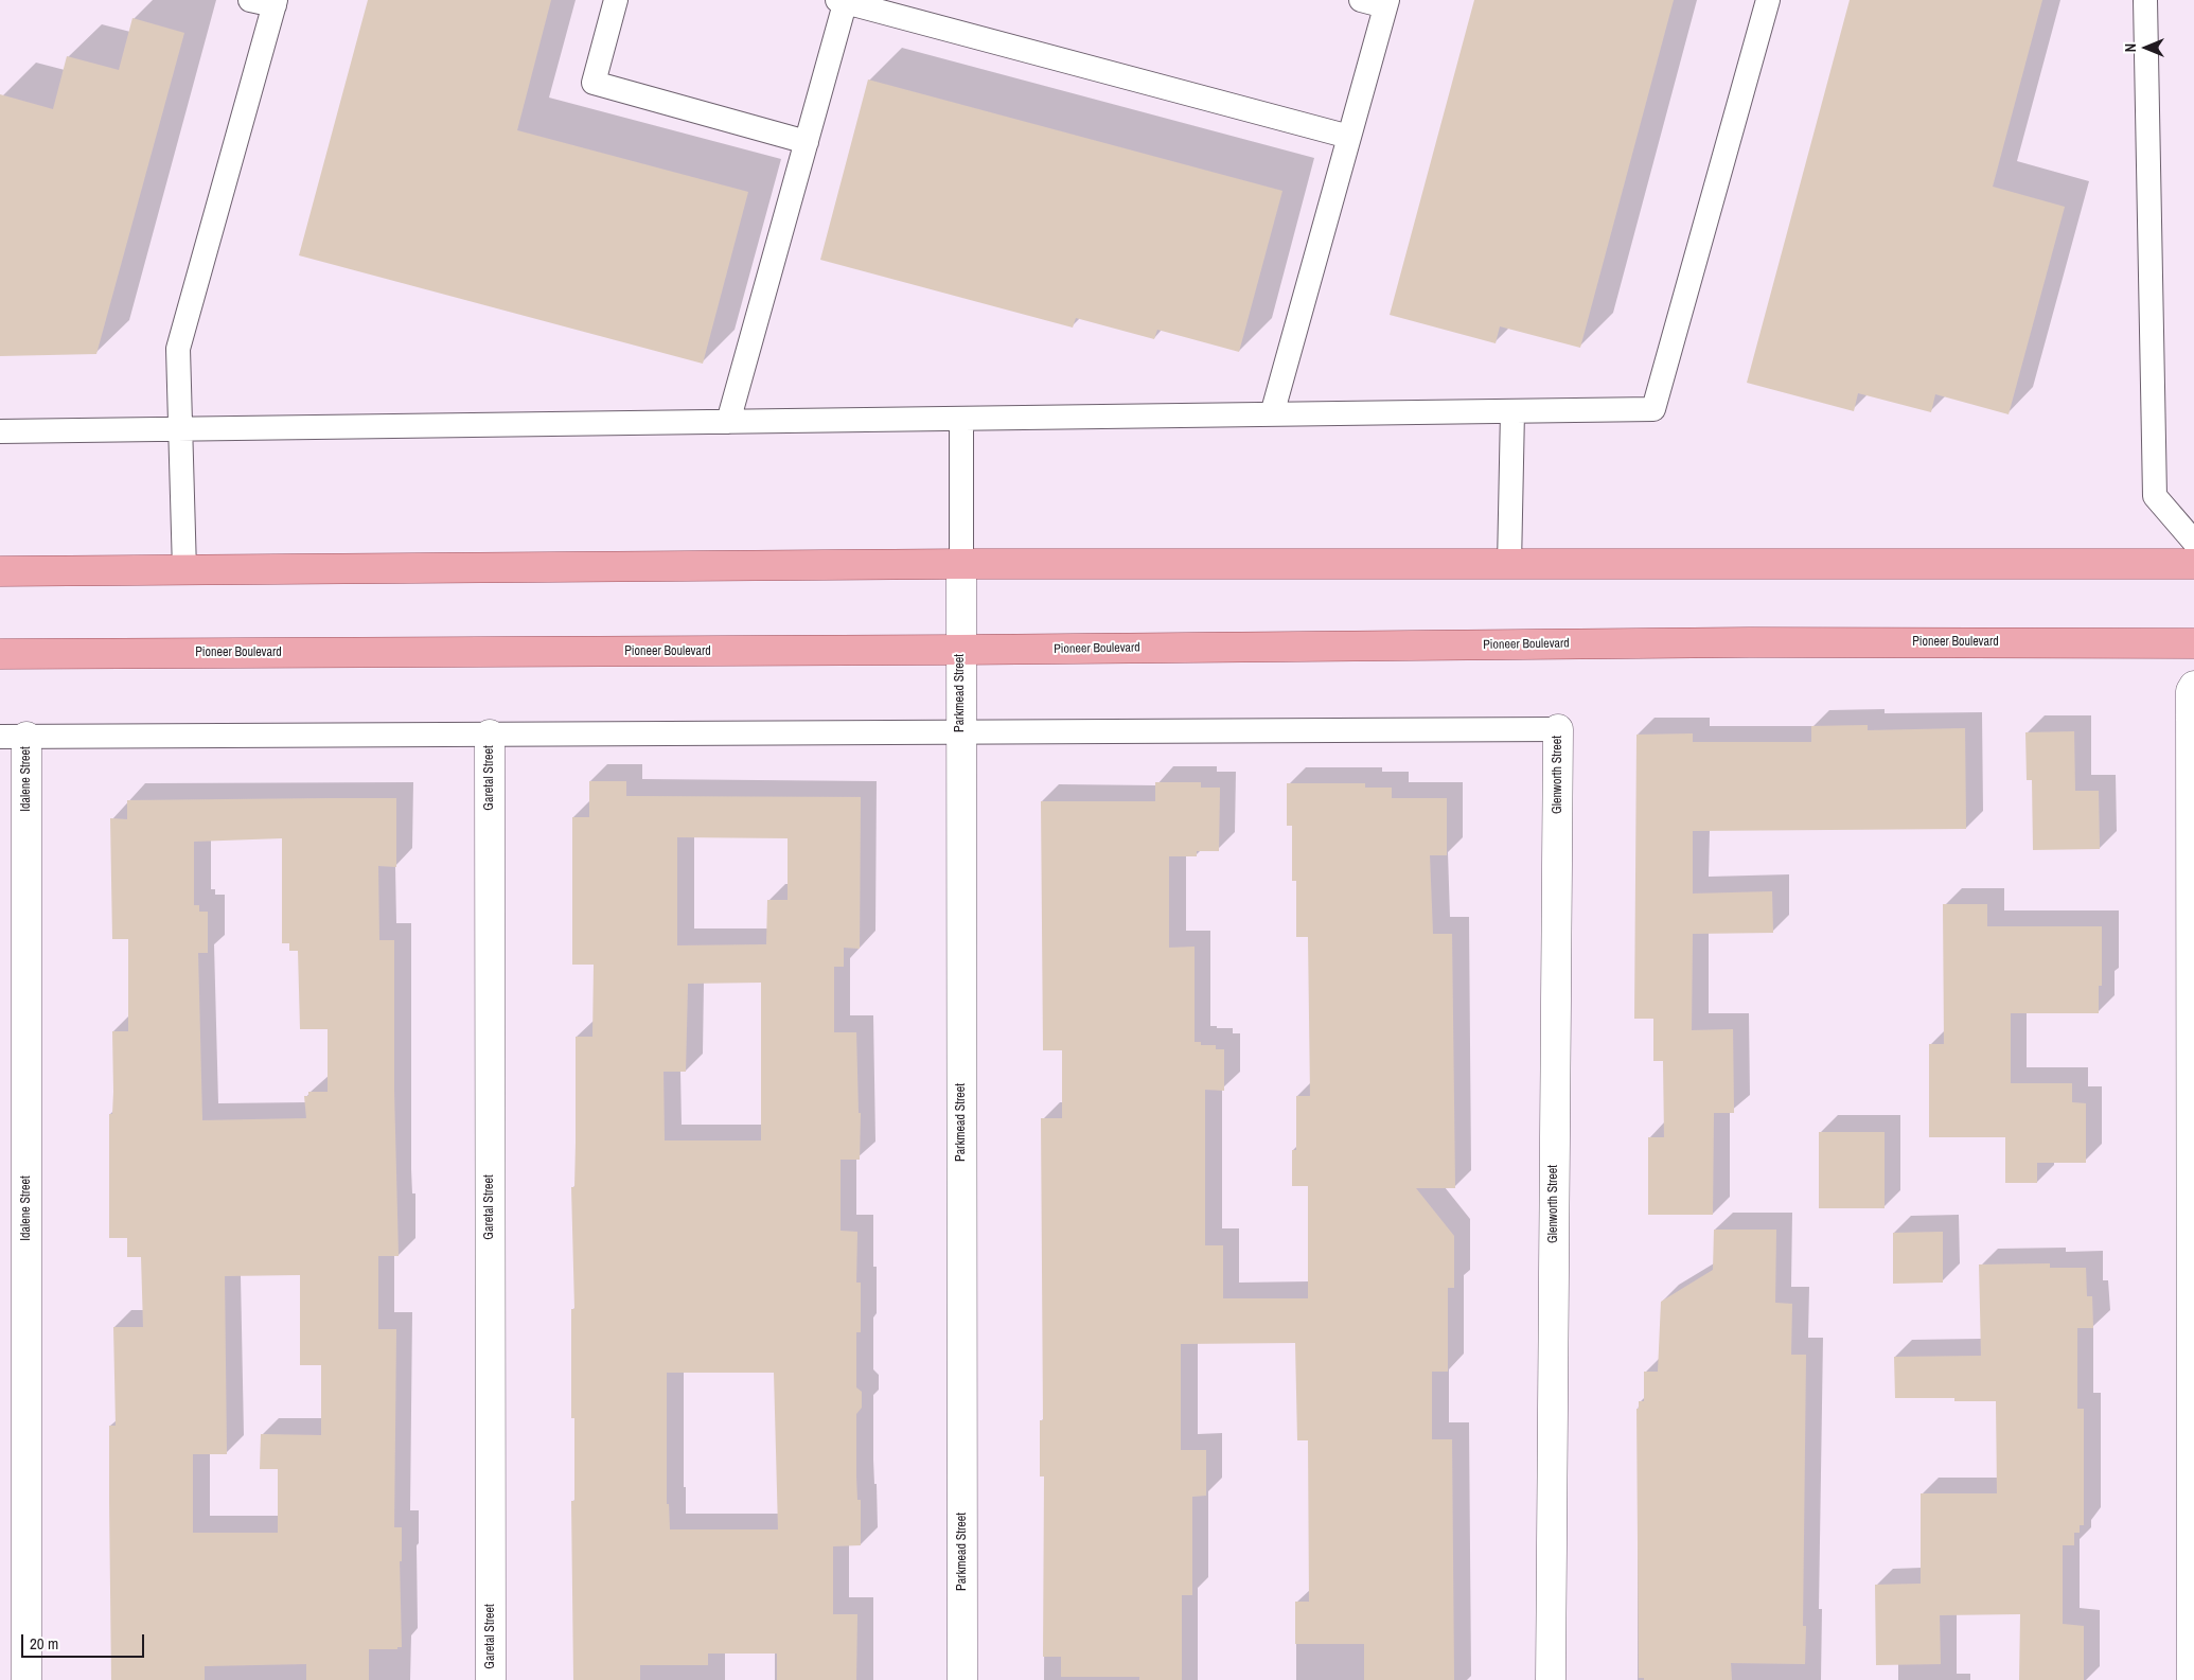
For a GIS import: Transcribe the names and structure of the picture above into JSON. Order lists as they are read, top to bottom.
{
  "streets": {
    "main road": ["Pioneer Boulevard"],
    "street": [
      "Parkmead Street",
      "Glenworth Street",
      "Garetal Street",
      "Idalene Street"
    ]
  },
  "crossings": [
    ["Pioneer Boulevard", "Parkmead Street"]
  ],
  "scale_bar": "20 m",
  "north": "left"
}
